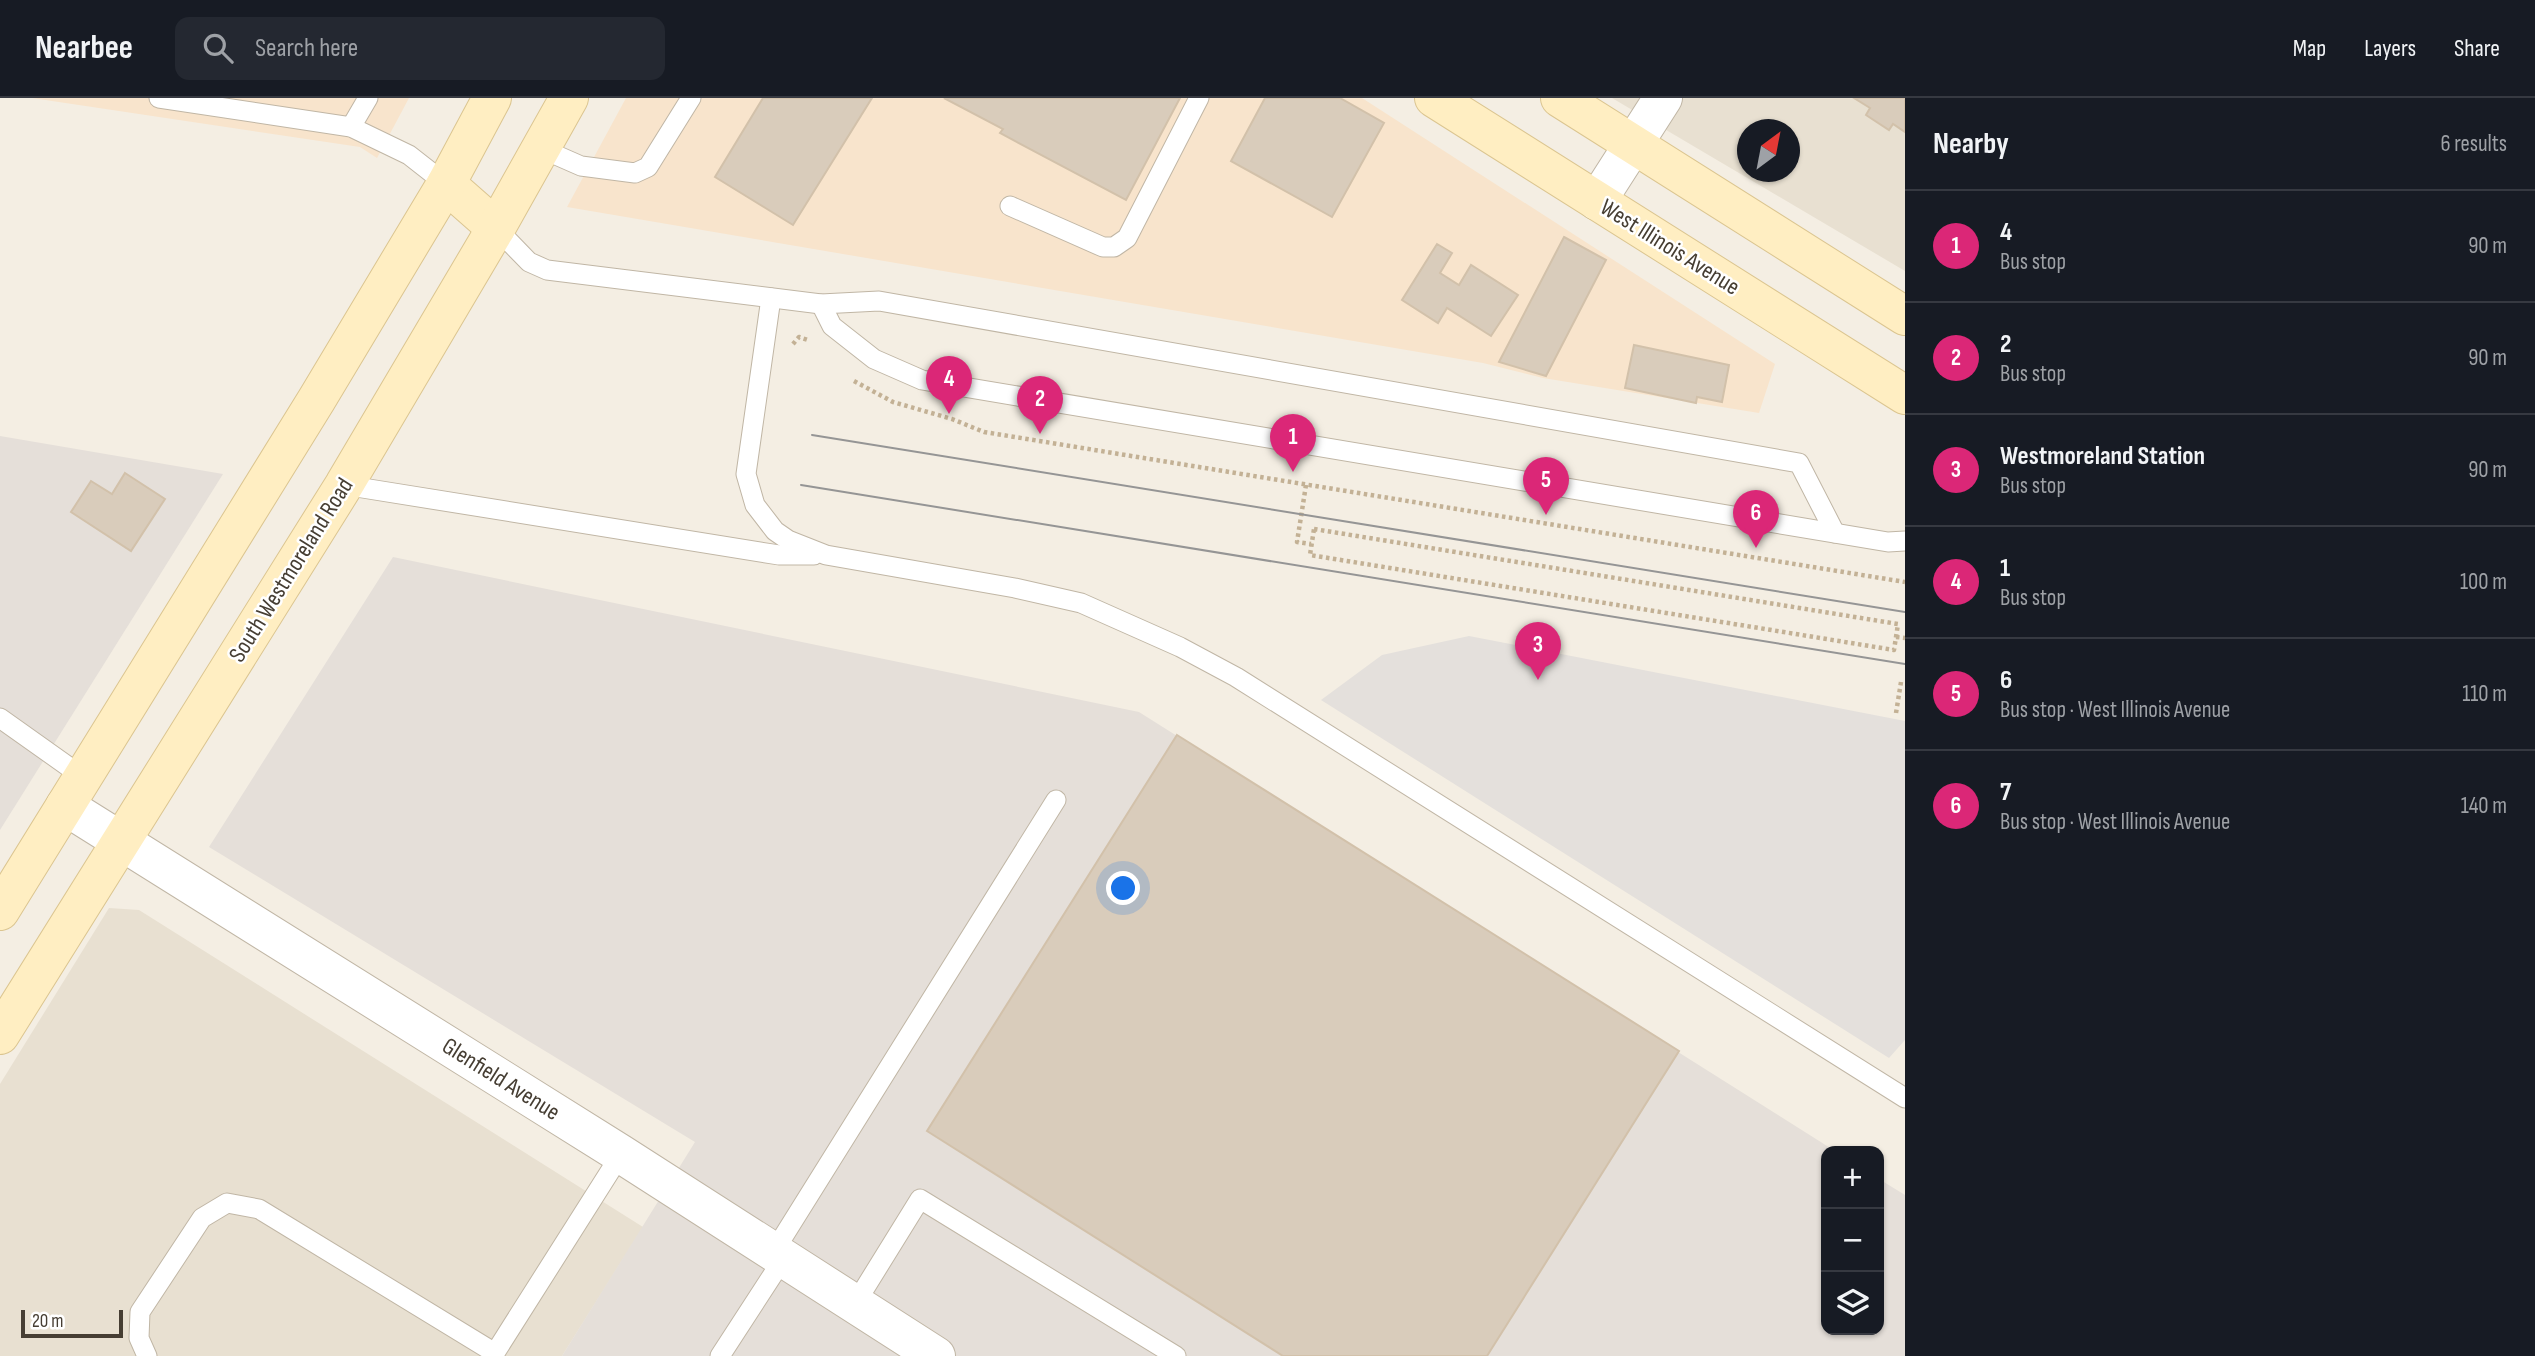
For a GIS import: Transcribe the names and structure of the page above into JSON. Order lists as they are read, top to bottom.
{
  "streets": {
    "main road": ["West Illinois Avenue", "South Westmoreland Road"],
    "street": ["Glenfield Avenue"]
  },
  "crossings": [
    ["South Westmoreland Road", "Glenfield Avenue"]
  ],
  "scale_bar": "20 m",
  "north": "top right",
  "page": {
    "header": "Nearbee",
    "search": "Search here",
    "nav": ["Map", "Layers", "Share"],
    "heading": ["Nearby", "6 results"],
    "list": [
      {
        "mark": "1",
        "name": "4",
        "note": "Bus stop",
        "value": "90 m"
      },
      {
        "mark": "2",
        "name": "2",
        "note": "Bus stop",
        "value": "90 m"
      },
      {
        "mark": "3",
        "name": "Westmoreland Station",
        "note": "Bus stop",
        "value": "90 m"
      },
      {
        "mark": "4",
        "name": "1",
        "note": "Bus stop",
        "value": "100 m"
      },
      {
        "mark": "5",
        "name": "6",
        "note": "Bus stop · West Illinois Avenue",
        "value": "110 m"
      },
      {
        "mark": "6",
        "name": "7",
        "note": "Bus stop · West Illinois Avenue",
        "value": "140 m"
      }
    ],
    "pins": [
      "4",
      "2",
      "1",
      "5",
      "6",
      "3"
    ],
    "map_buttons": ["+", "−"],
    "scale": "20 m"
  }
}
